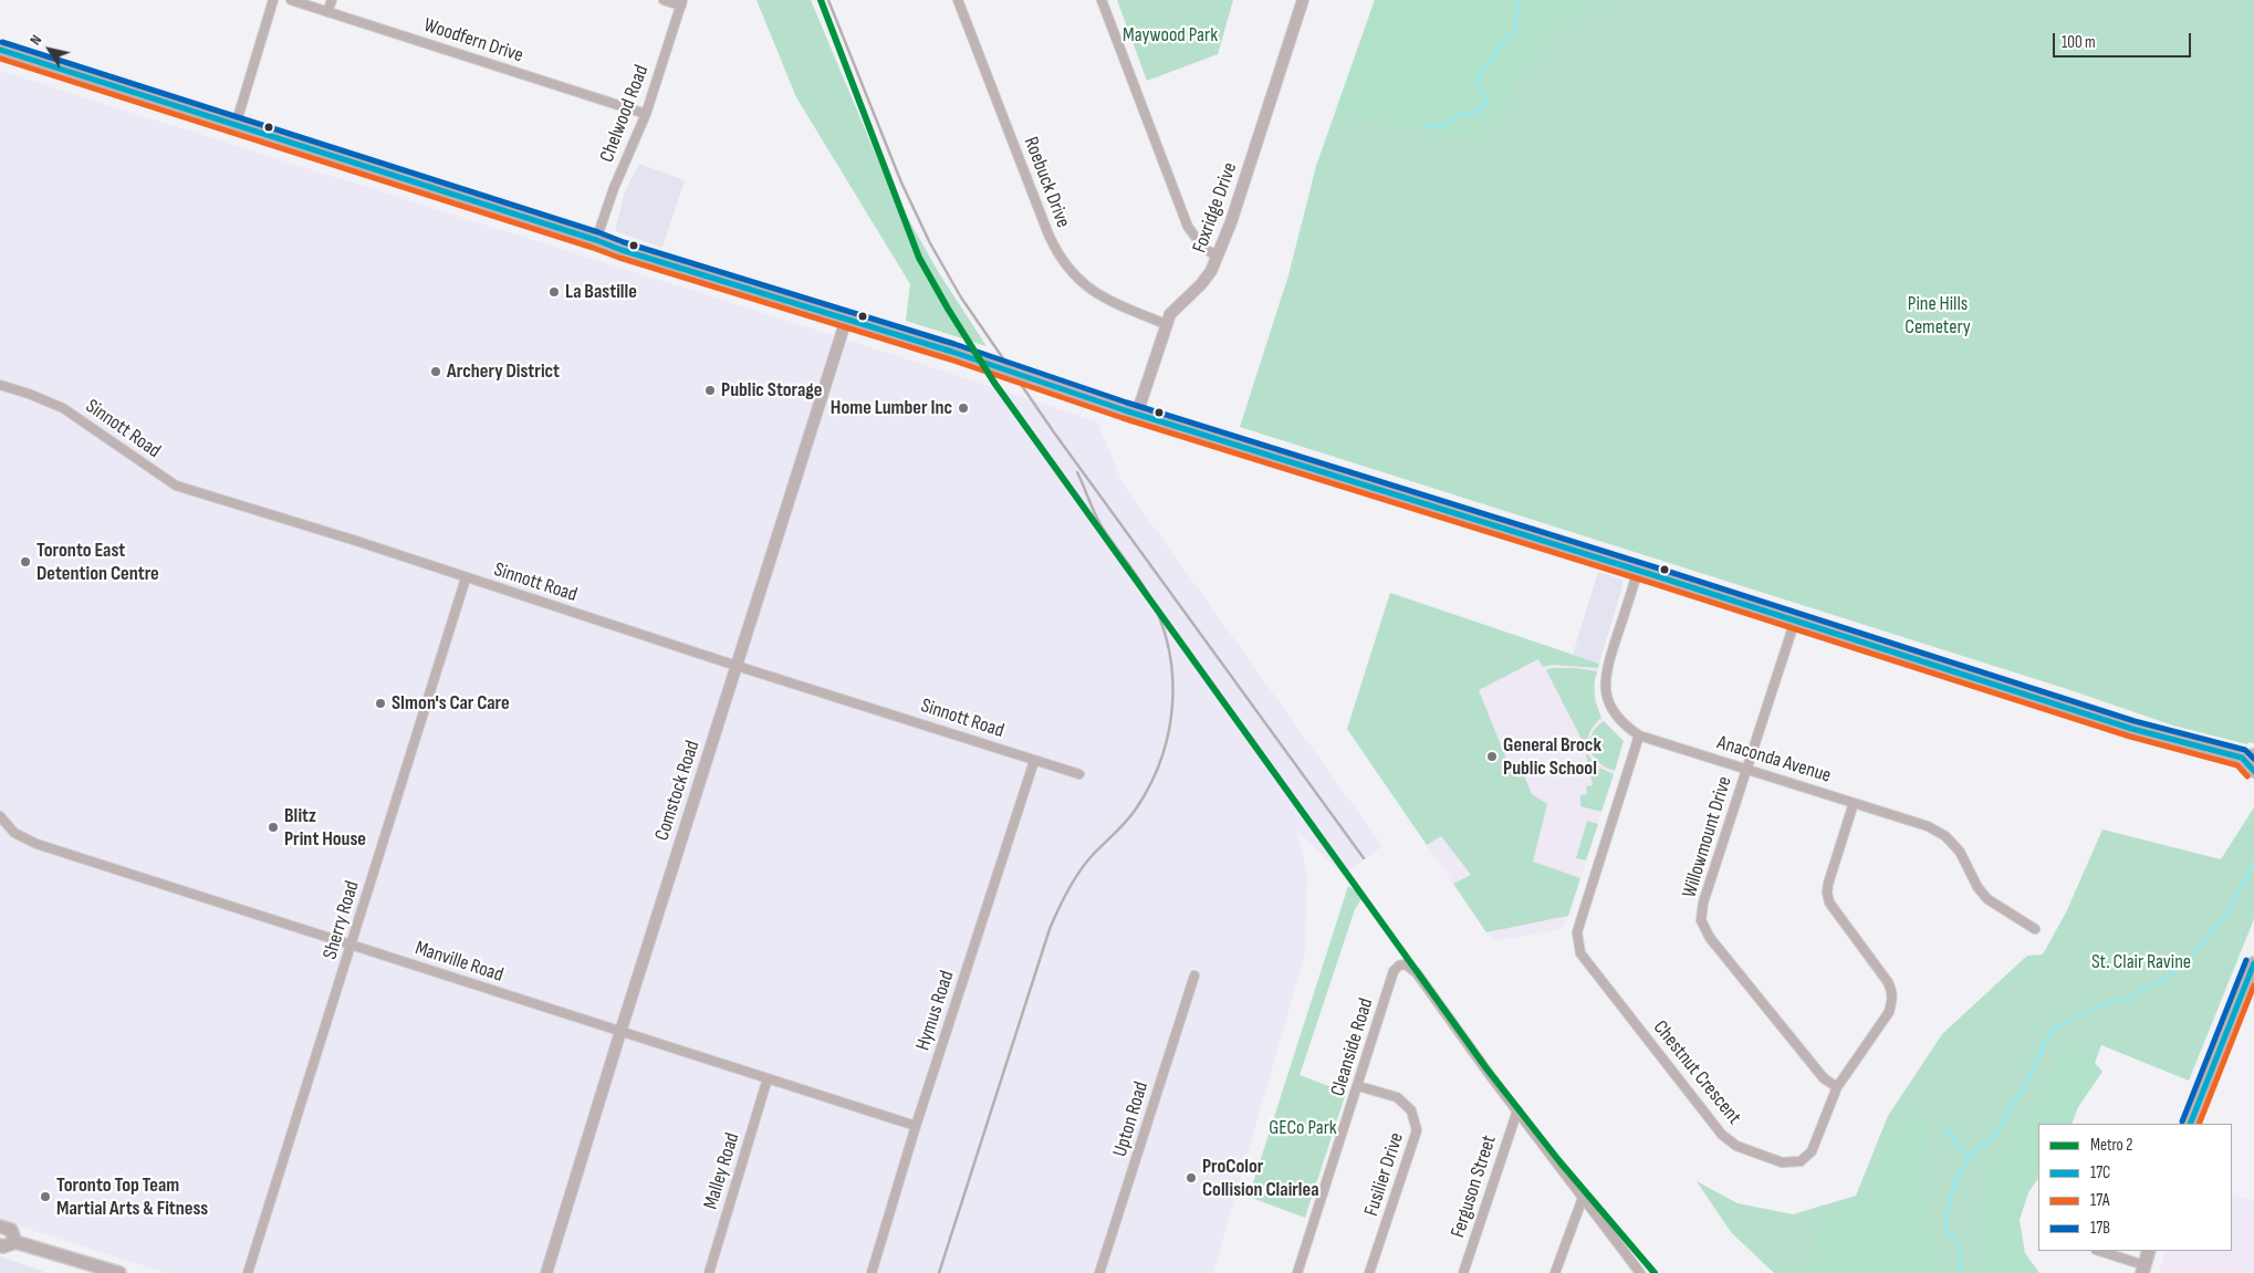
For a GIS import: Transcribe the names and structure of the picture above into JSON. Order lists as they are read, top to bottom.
{
  "streets": {
    "street": [
      "Woodfern Drive",
      "Chelwood Road",
      "Roebuck Drive",
      "Foxridge Drive",
      "Sinnott Road",
      "Anaconda Avenue",
      "Comstock Road",
      "Willowmount Drive",
      "Sherry Road",
      "Manville Road",
      "Hymus Road",
      "Cleanside Road",
      "Chestnut Crescent",
      "Upton Road",
      "Malley Road",
      "Fusilier Drive",
      "Ferguson Street"
    ]
  },
  "crossings": [
    ["Woodfern Drive", "Chelwood Road"],
    ["Roebuck Drive", "Foxridge Drive"],
    ["Sinnott Road", "Comstock Road"],
    ["Sinnott Road", "Sherry Road"],
    ["Sinnott Road", "Hymus Road"],
    ["Anaconda Avenue", "Willowmount Drive"],
    ["Anaconda Avenue", "Chestnut Crescent"],
    ["Comstock Road", "Manville Road"],
    ["Willowmount Drive", "Chestnut Crescent"],
    ["Sherry Road", "Manville Road"],
    ["Manville Road", "Hymus Road"],
    ["Manville Road", "Malley Road"],
    ["Cleanside Road", "Fusilier Drive"],
    ["Cleanside Road", "Ferguson Street"]
  ],
  "parks": [
    "Maywood Park",
    "Pine Hills Cemetery",
    "St. Clair Ravine",
    "GECo Park"
  ],
  "places": [
    "La Bastille",
    "Archery District",
    "Public Storage",
    "Home Lumber Inc",
    "Toronto East Detention Centre",
    "SImon's Car Care",
    "General Brock Public School",
    "Blitz Print House",
    "ProColor Collision Clairlea",
    "Toronto Top Team Martial Arts & Fitness"
  ],
  "lines": [
    "metro line 2",
    "transit line 17B",
    "transit line 17C",
    "transit line 17A"
  ],
  "legend": [
    "Metro 2",
    "17C",
    "17A",
    "17B"
  ],
  "scale_bar": "100 m",
  "north": "top left"
}
